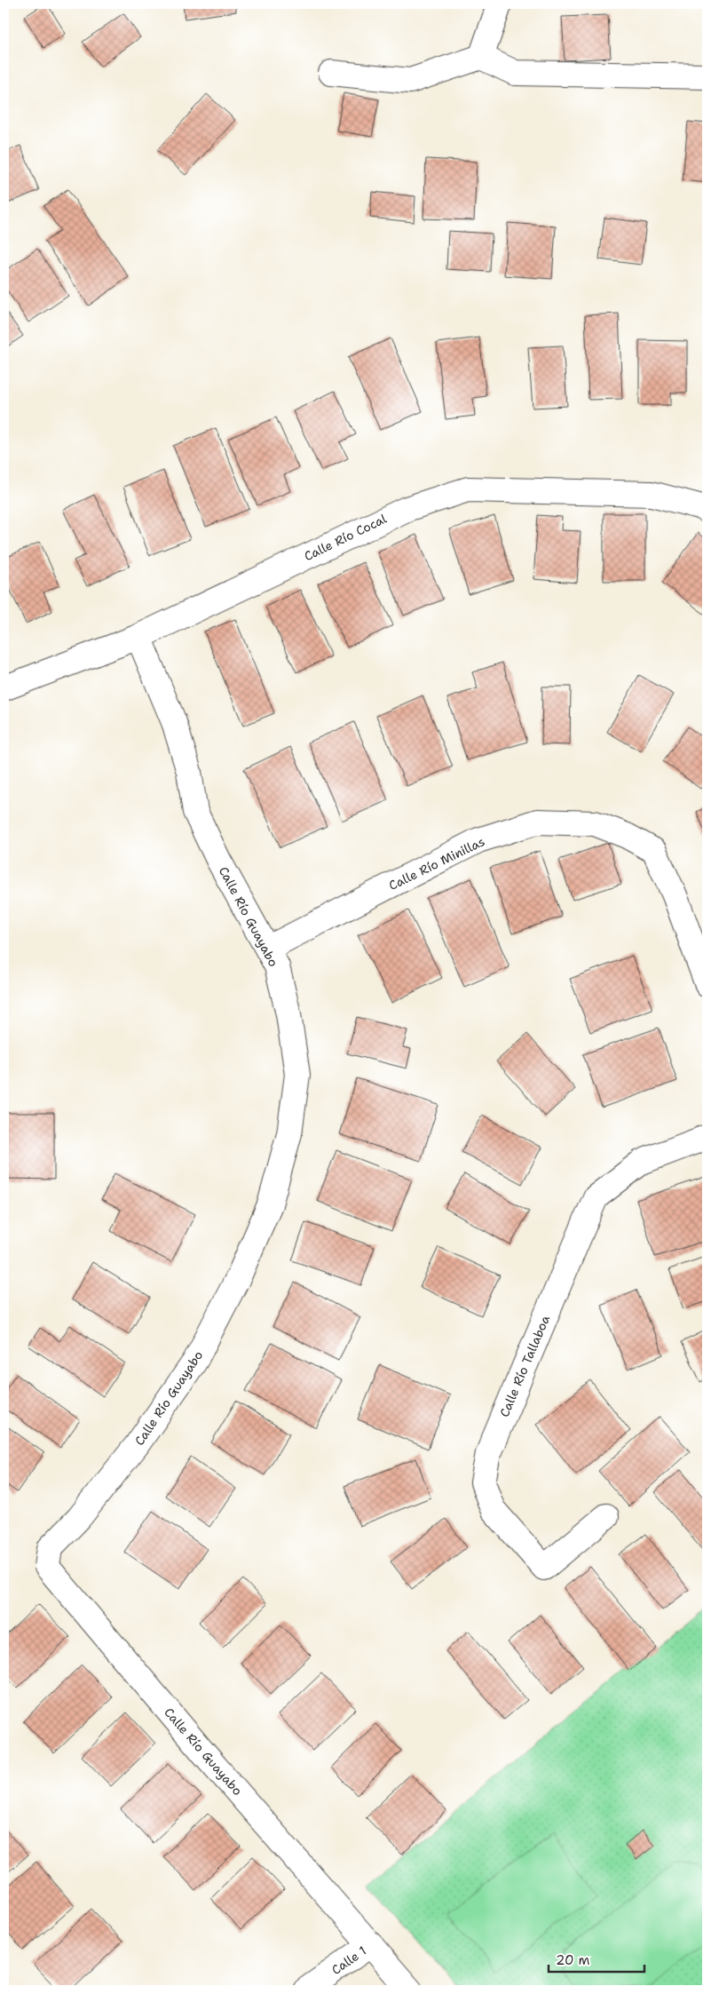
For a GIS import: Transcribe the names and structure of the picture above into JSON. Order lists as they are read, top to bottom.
{
  "streets": {
    "street": [
      "Calle Río Cocal",
      "Calle Río Minillas",
      "Calle Río Guayabo",
      "Calle Río Tallaboa",
      "Calle 1"
    ]
  },
  "crossings": [
    ["Calle Río Cocal", "Calle Río Guayabo"],
    ["Calle Río Minillas", "Calle Río Guayabo"],
    ["Calle Río Guayabo", "Calle 1"]
  ],
  "scale_bar": "20 m"
}
